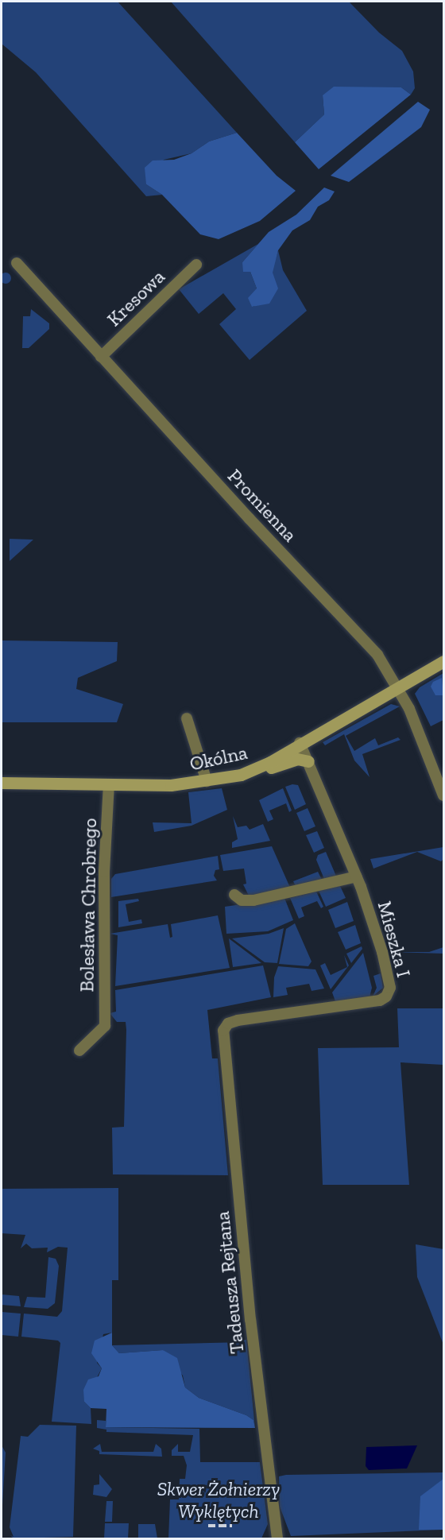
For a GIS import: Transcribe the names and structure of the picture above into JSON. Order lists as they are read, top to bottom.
{
  "streets": {
    "street": [
      "Kresowa",
      "Promienna",
      "Okólna",
      "Bolesława Chrobrego",
      "Mieszka I",
      "Tadeusza Rejtana"
    ]
  },
  "crossings": [
    ["Kresowa", "Promienna"],
    ["Promienna", "Okólna"],
    ["Okólna", "Bolesława Chrobrego"],
    ["Okólna", "Mieszka I"],
    ["Mieszka I", "Tadeusza Rejtana"]
  ],
  "parks": ["Skwer Żołnierzy Wyklętych"]
}
